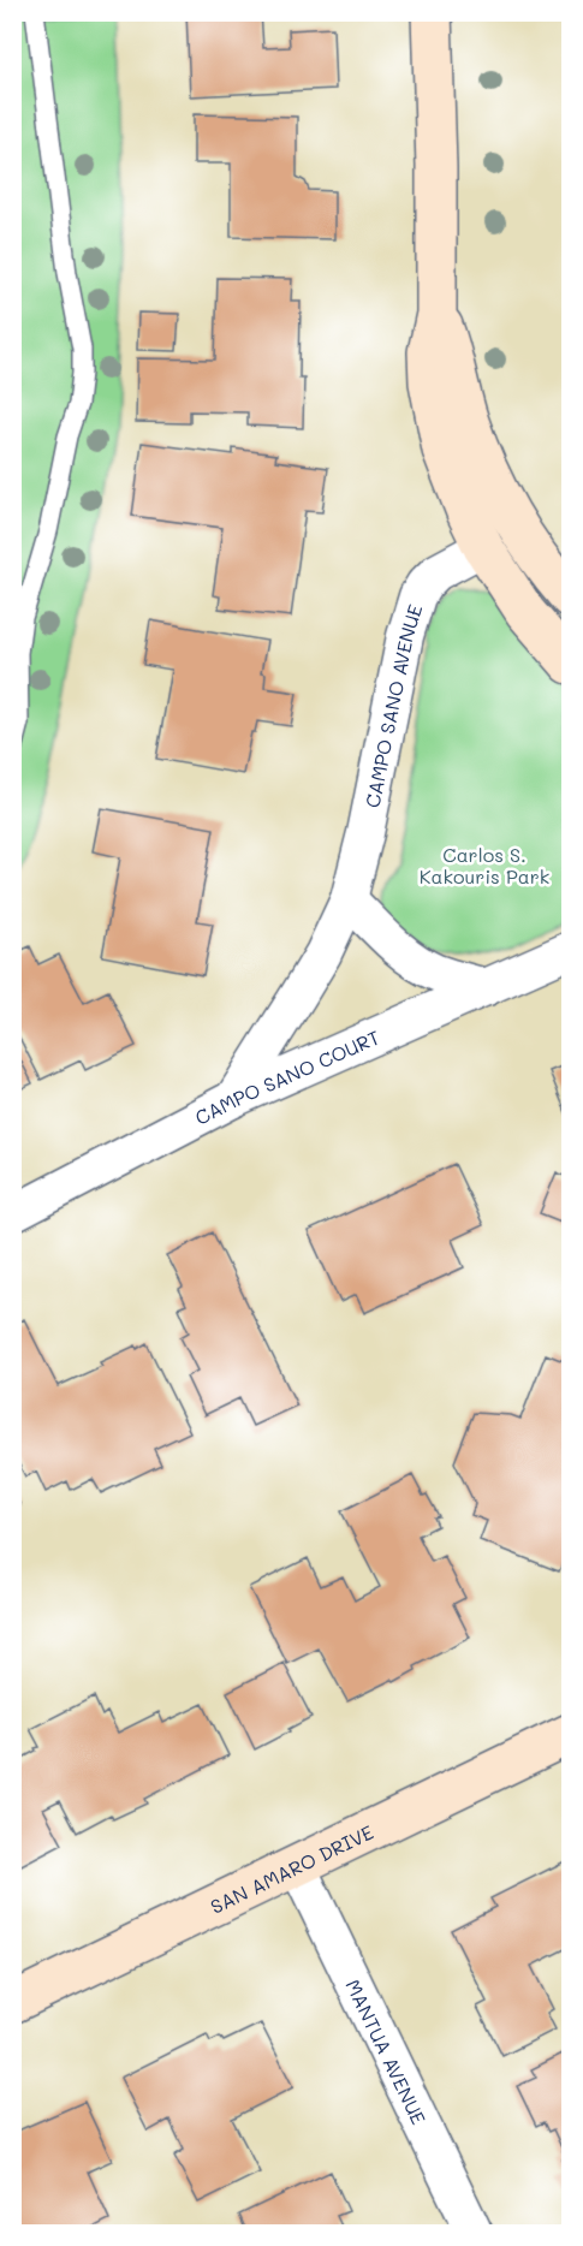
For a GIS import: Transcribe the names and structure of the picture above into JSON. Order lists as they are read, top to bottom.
{
  "streets": {
    "street": [
      "CAMPO SANO AVENUE",
      "CAMPO SANO COURT",
      "SAN AMARO DRIVE",
      "MANTUA AVENUE"
    ]
  },
  "crossings": [
    ["CAMPO SANO AVENUE", "CAMPO SANO COURT"],
    ["SAN AMARO DRIVE", "MANTUA AVENUE"]
  ],
  "parks": ["Carlos S. Kakouris Park"]
}
